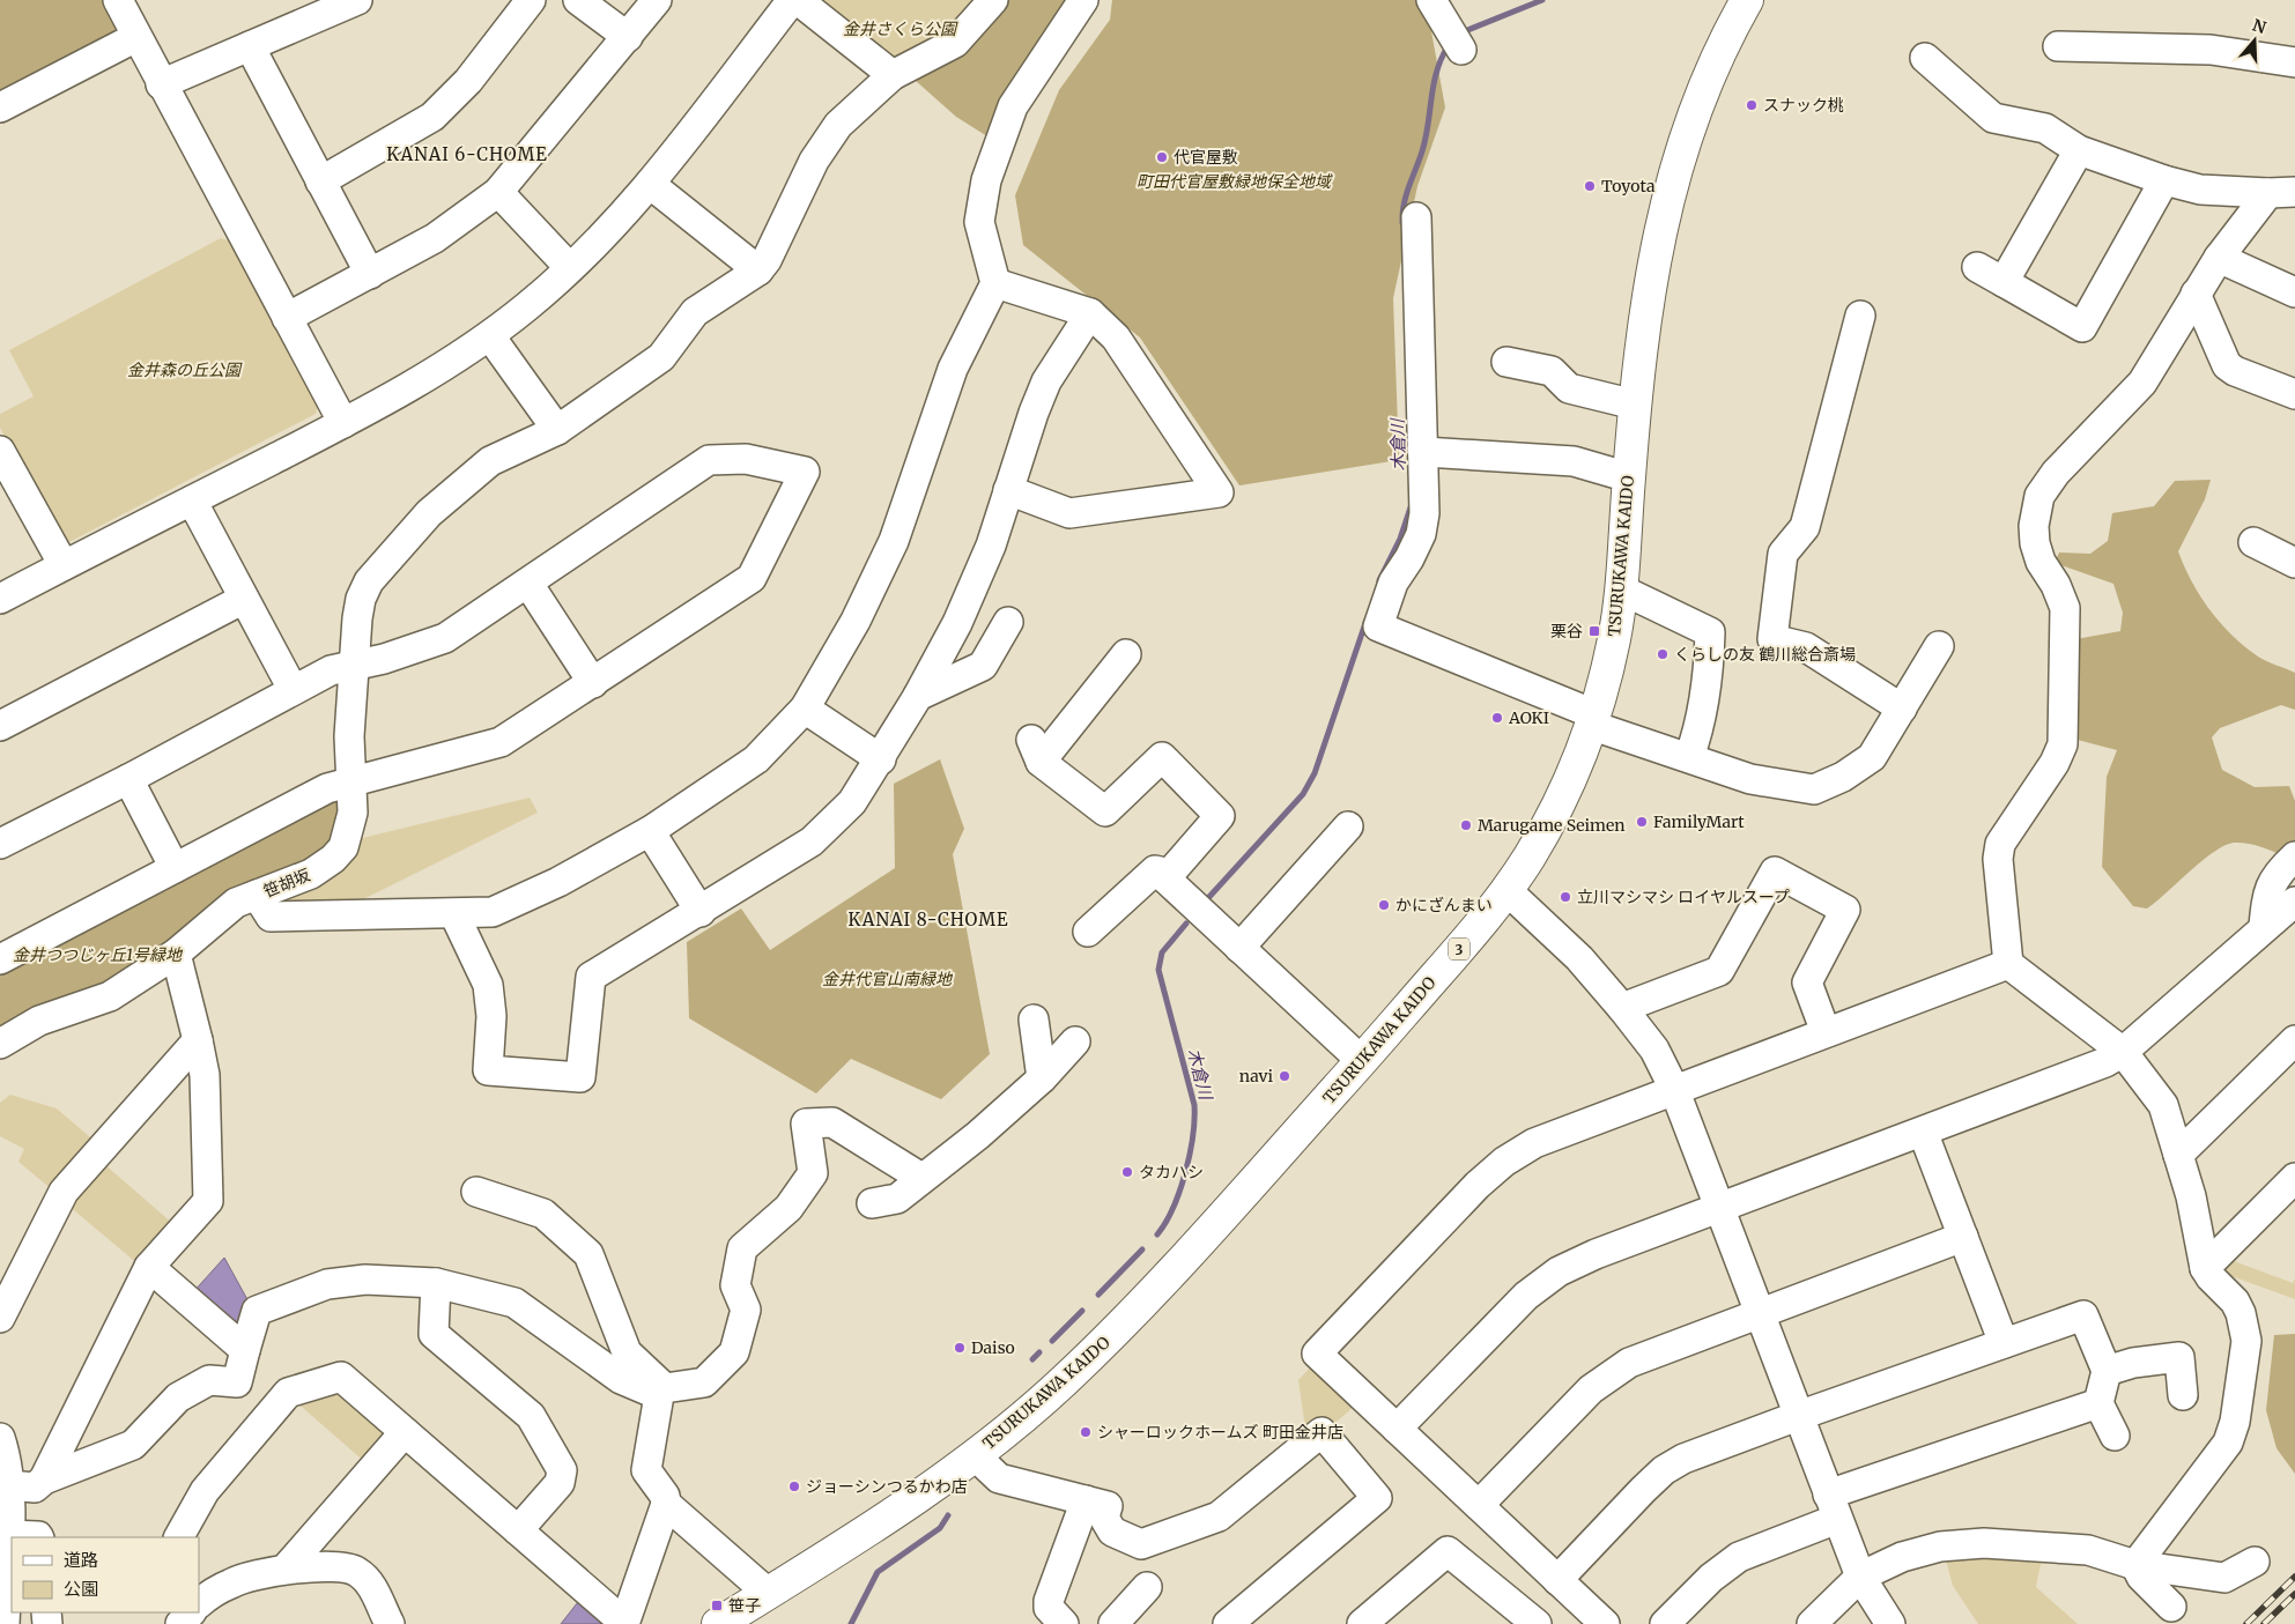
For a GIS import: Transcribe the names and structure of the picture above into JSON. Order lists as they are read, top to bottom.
{
  "streets": {
    "main road": ["TSURUKAWA KAIDO", "3"],
    "street": ["笹胡坂"]
  },
  "districts": ["KANAI 6-CHOME", "KANAI 8-CHOME"],
  "water": ["木倉川"],
  "parks": [
    "金井さくら公園",
    "町田代官屋敷緑地保全地域",
    "金井森の丘公園",
    "金井つつじヶ丘1号緑地",
    "金井代官山南緑地"
  ],
  "places": {
    "other": [
      "スナック桃",
      "代官屋敷",
      "Toyota",
      "くらしの友 鶴川総合斎場",
      "AOKI",
      "FamilyMart",
      "Marugame Seimen",
      "立川マシマシ ロイヤルスープ",
      "かにざんまい",
      "navi",
      "タカハシ",
      "Daiso",
      "シャーロックホームズ 町田金井店",
      "ジョーシンつるかわ店"
    ],
    "transit": ["栗谷", "笹子"]
  },
  "legend": ["道路", "公園"],
  "north": "top"
}
